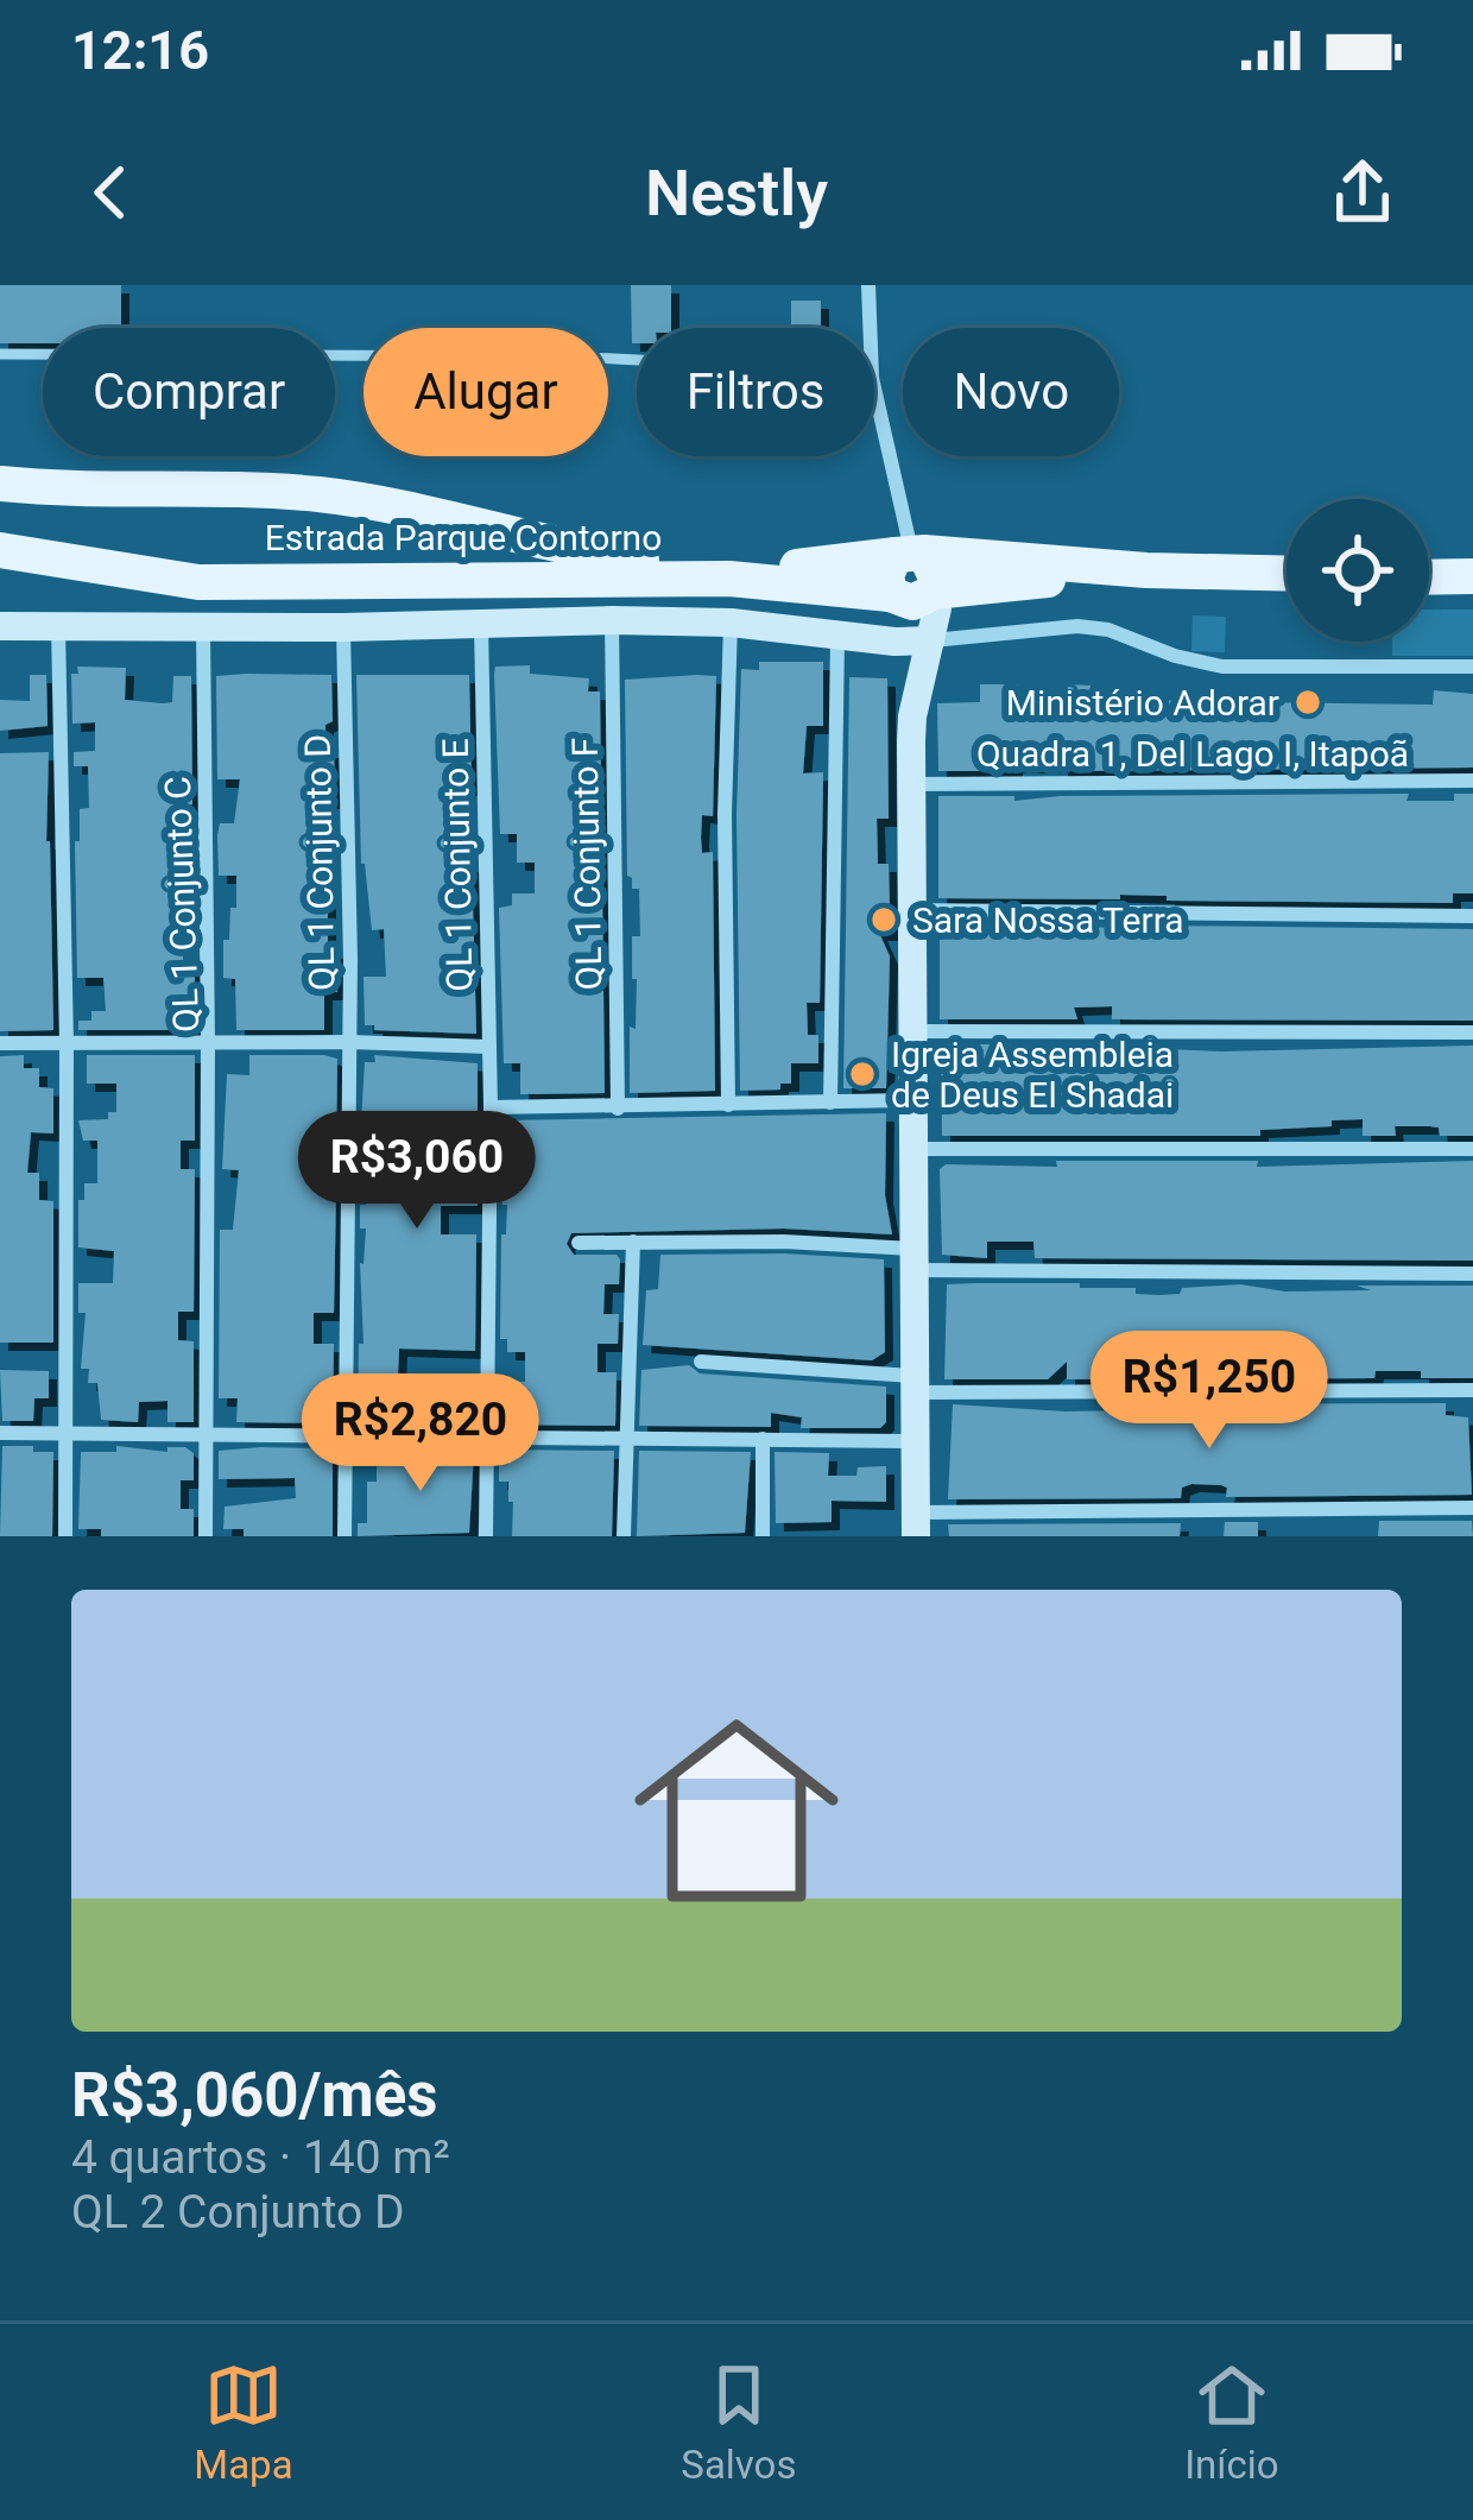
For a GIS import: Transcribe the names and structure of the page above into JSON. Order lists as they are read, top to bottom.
{
  "streets": {
    "main road": ["Estrada Parque Contorno"],
    "street": [
      "Quadra 1, Del Lago I, Itapoã",
      "QL 1 Conjunto D",
      "QL 1 Conjunto F",
      "QL 1 Conjunto E",
      "QL 1 Conjunto C"
    ]
  },
  "crossings": [
    ["QL 1 Conjunto D", "QL 1 Conjunto E"],
    ["QL 1 Conjunto D", "QL 1 Conjunto C"]
  ],
  "places": ["Ministério Adorar", "Sara Nossa Terra", "Igreja Assembleia de Deus El Shadai"],
  "page": {
    "status": "12:16",
    "header": "Nestly",
    "chip": [
      "Comprar",
      "Alugar",
      "Filtros",
      "Novo"
    ],
    "price": ["R$3,060", "R$1,250", "R$2,820"],
    "list": [
      {
        "name": "R$3,060/mês",
        "note": "4 quartos · 140 m² · QL 2 Conjunto D"
      }
    ],
    "tabs": ["Mapa", "Salvos", "Início"]
  }
}
